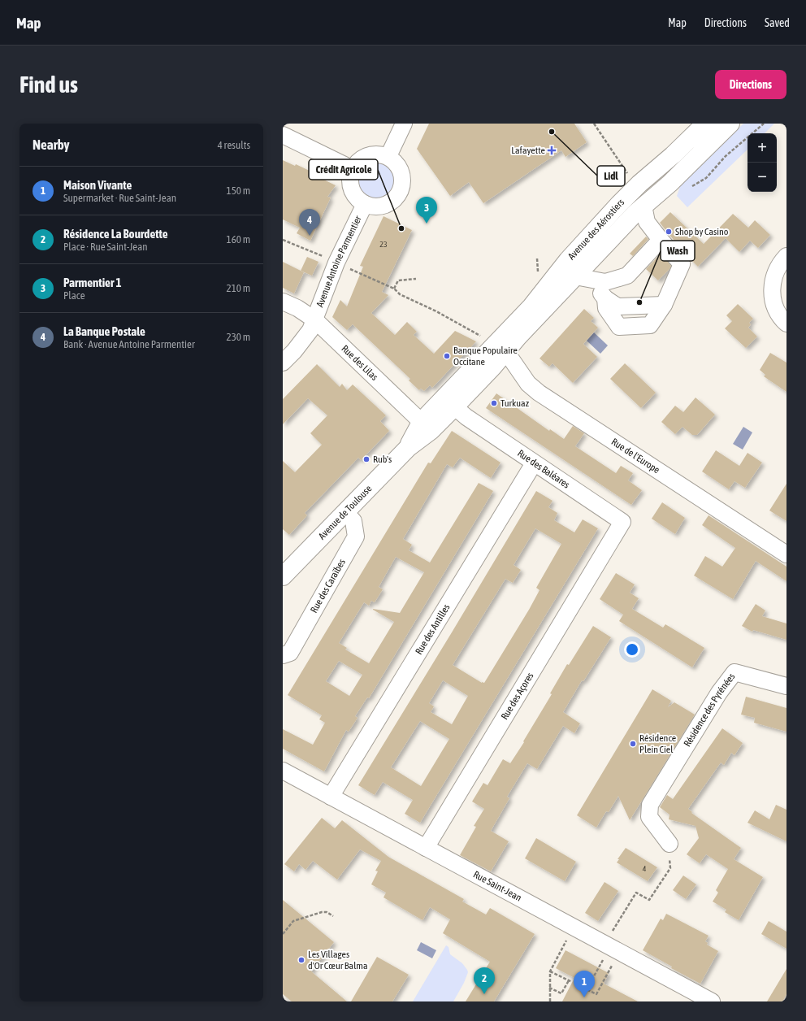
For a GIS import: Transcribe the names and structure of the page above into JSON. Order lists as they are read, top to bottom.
{
  "streets": {
    "main road": ["Avenue des Aérostiers", "Avenue de Toulouse"],
    "street": [
      "Avenue Antoine Parmentier",
      "Rue des Lilas",
      "Rue de l'Europe",
      "Rue des Baléares",
      "Rue des Caraïbes",
      "Rue des Antilles",
      "Rue des Açores",
      "Résidence des Pyrénées",
      "Rue Saint-Jean"
    ]
  },
  "crossings": [
    ["Avenue des Aérostiers", "Rue de l'Europe"],
    ["Avenue des Aérostiers", "Avenue de Toulouse"],
    ["Avenue Antoine Parmentier", "Rue des Lilas"],
    ["Rue des Lilas", "Avenue de Toulouse"],
    ["Rue de l'Europe", "Avenue de Toulouse"],
    ["Rue des Baléares", "Avenue de Toulouse"],
    ["Rue des Baléares", "Rue des Antilles"],
    ["Rue des Baléares", "Rue des Açores"],
    ["Avenue de Toulouse", "Rue des Caraïbes"],
    ["Rue des Antilles", "Rue Saint-Jean"],
    ["Rue des Açores", "Rue Saint-Jean"]
  ],
  "places": {
    "other": [
      "Lidl",
      "Crédit Agricole",
      "Shop by Casino",
      "Wash",
      "Banque Populaire Occitane",
      "Turkuaz",
      "Rub's",
      "Résidence Plein Ciel",
      "Les Villages d'Or Cœur Balma"
    ],
    "health": ["Lafayette"]
  },
  "house_numbers": ["23", "4"],
  "page": {
    "header": "Map",
    "nav": ["Map", "Directions", "Saved"],
    "buttons": "Directions",
    "title": "Find us",
    "heading": ["Nearby", "4 results"],
    "map_buttons": ["+", "−"],
    "list": [
      {
        "mark": "1",
        "name": "Maison Vivante",
        "note": "Supermarket · Rue Saint-Jean",
        "value": "150 m"
      },
      {
        "mark": "2",
        "name": "Résidence La Bourdette",
        "note": "Place · Rue Saint-Jean",
        "value": "160 m"
      },
      {
        "mark": "3",
        "name": "Parmentier 1",
        "note": "Place",
        "value": "210 m"
      },
      {
        "mark": "4",
        "name": "La Banque Postale",
        "note": "Bank · Avenue Antoine Parmentier",
        "value": "230 m"
      }
    ],
    "pins": [
      "3",
      "4",
      "2",
      "1"
    ]
  }
}
